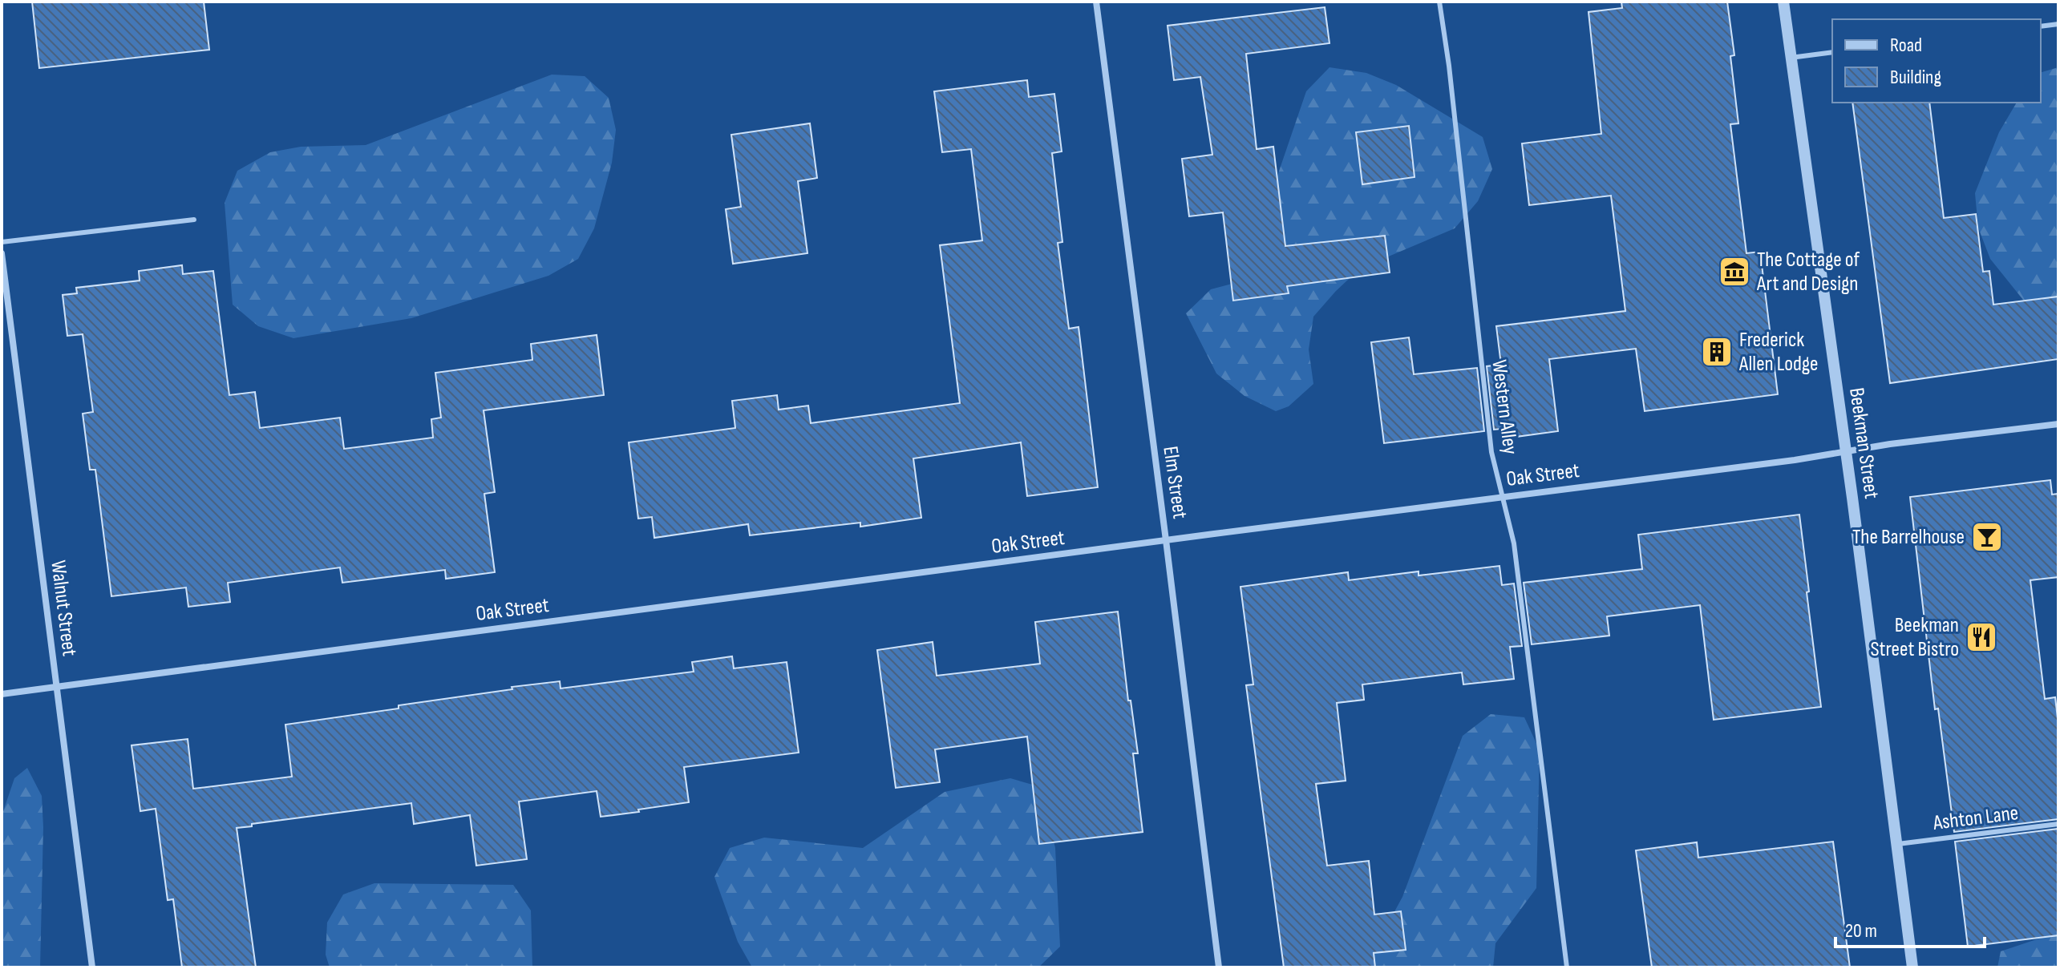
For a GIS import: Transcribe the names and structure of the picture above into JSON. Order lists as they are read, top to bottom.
{
  "streets": {
    "street": [
      "Beekman Street",
      "Oak Street",
      "Elm Street",
      "Walnut Street"
    ],
    "lane": ["Western Alley", "Ashton Lane"]
  },
  "crossings": [
    ["Western Alley", "Oak Street"],
    ["Beekman Street", "Oak Street"],
    ["Beekman Street", "Ashton Lane"],
    ["Oak Street", "Elm Street"],
    ["Oak Street", "Walnut Street"]
  ],
  "places": {
    "museum": ["The Cottage of Art and Design"],
    "building": ["Frederick Allen Lodge"],
    "bar": ["The Barrelhouse"],
    "restaurant": ["Beekman Street Bistro"]
  },
  "legend": ["Road", "Building"],
  "scale_bar": "20 m"
}
